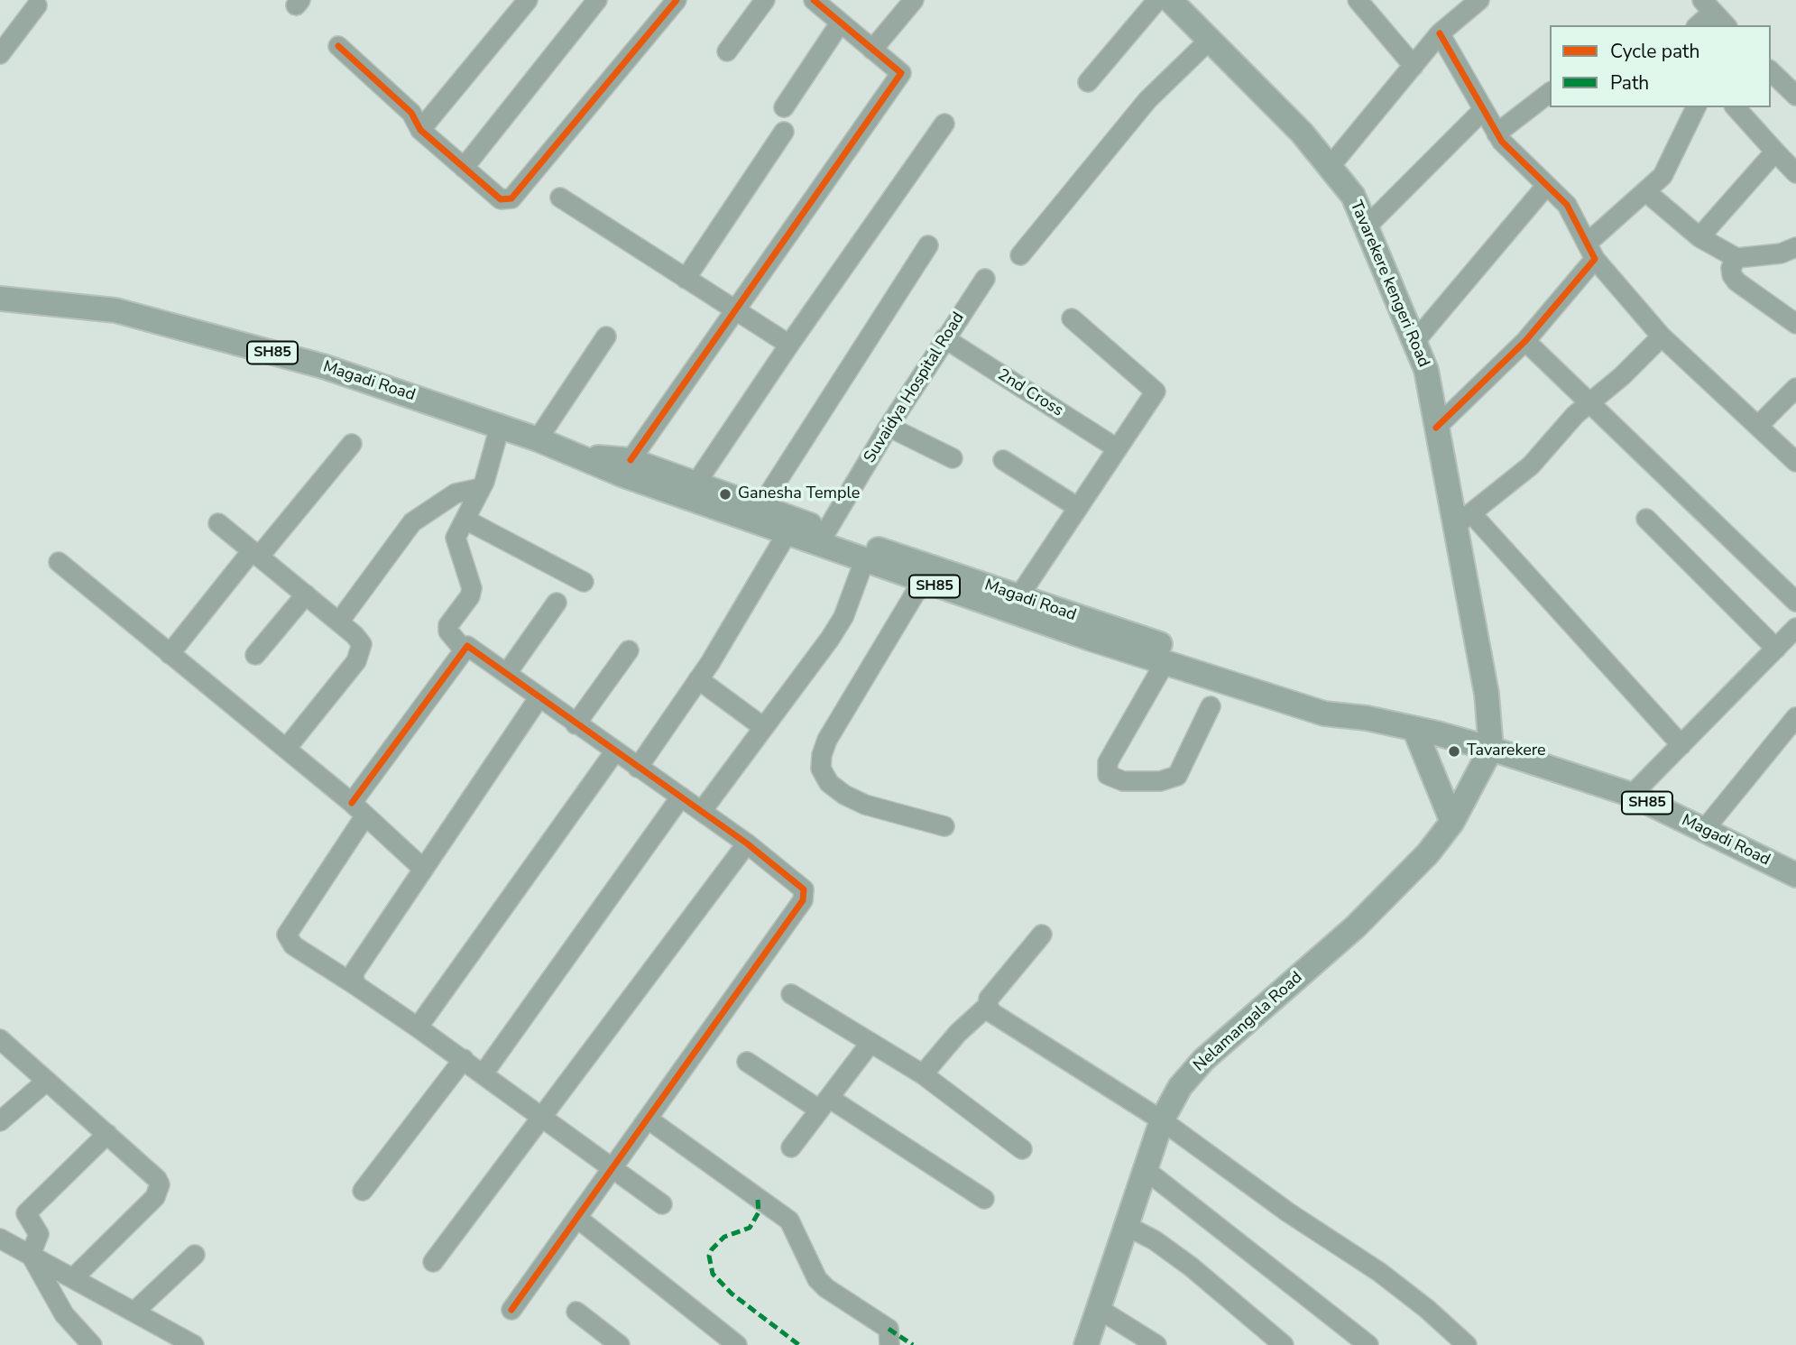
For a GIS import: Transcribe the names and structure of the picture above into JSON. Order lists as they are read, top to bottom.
{
  "streets": {
    "main road": [
      "Tavarekere kengeri Road",
      "SH85",
      "Magadi Road",
      "Nelamangala Road"
    ],
    "street": ["Suvaidya Hospital Road", "2nd Cross"]
  },
  "crossings": [
    ["Tavarekere kengeri Road", "Magadi Road"],
    ["Tavarekere kengeri Road", "Nelamangala Road"],
    ["Magadi Road", "Suvaidya Hospital Road"],
    ["Magadi Road", "Nelamangala Road"],
    ["Suvaidya Hospital Road", "2nd Cross"]
  ],
  "places": ["Ganesha Temple", "Tavarekere"],
  "legend": ["Cycle path", "Path"]
}
